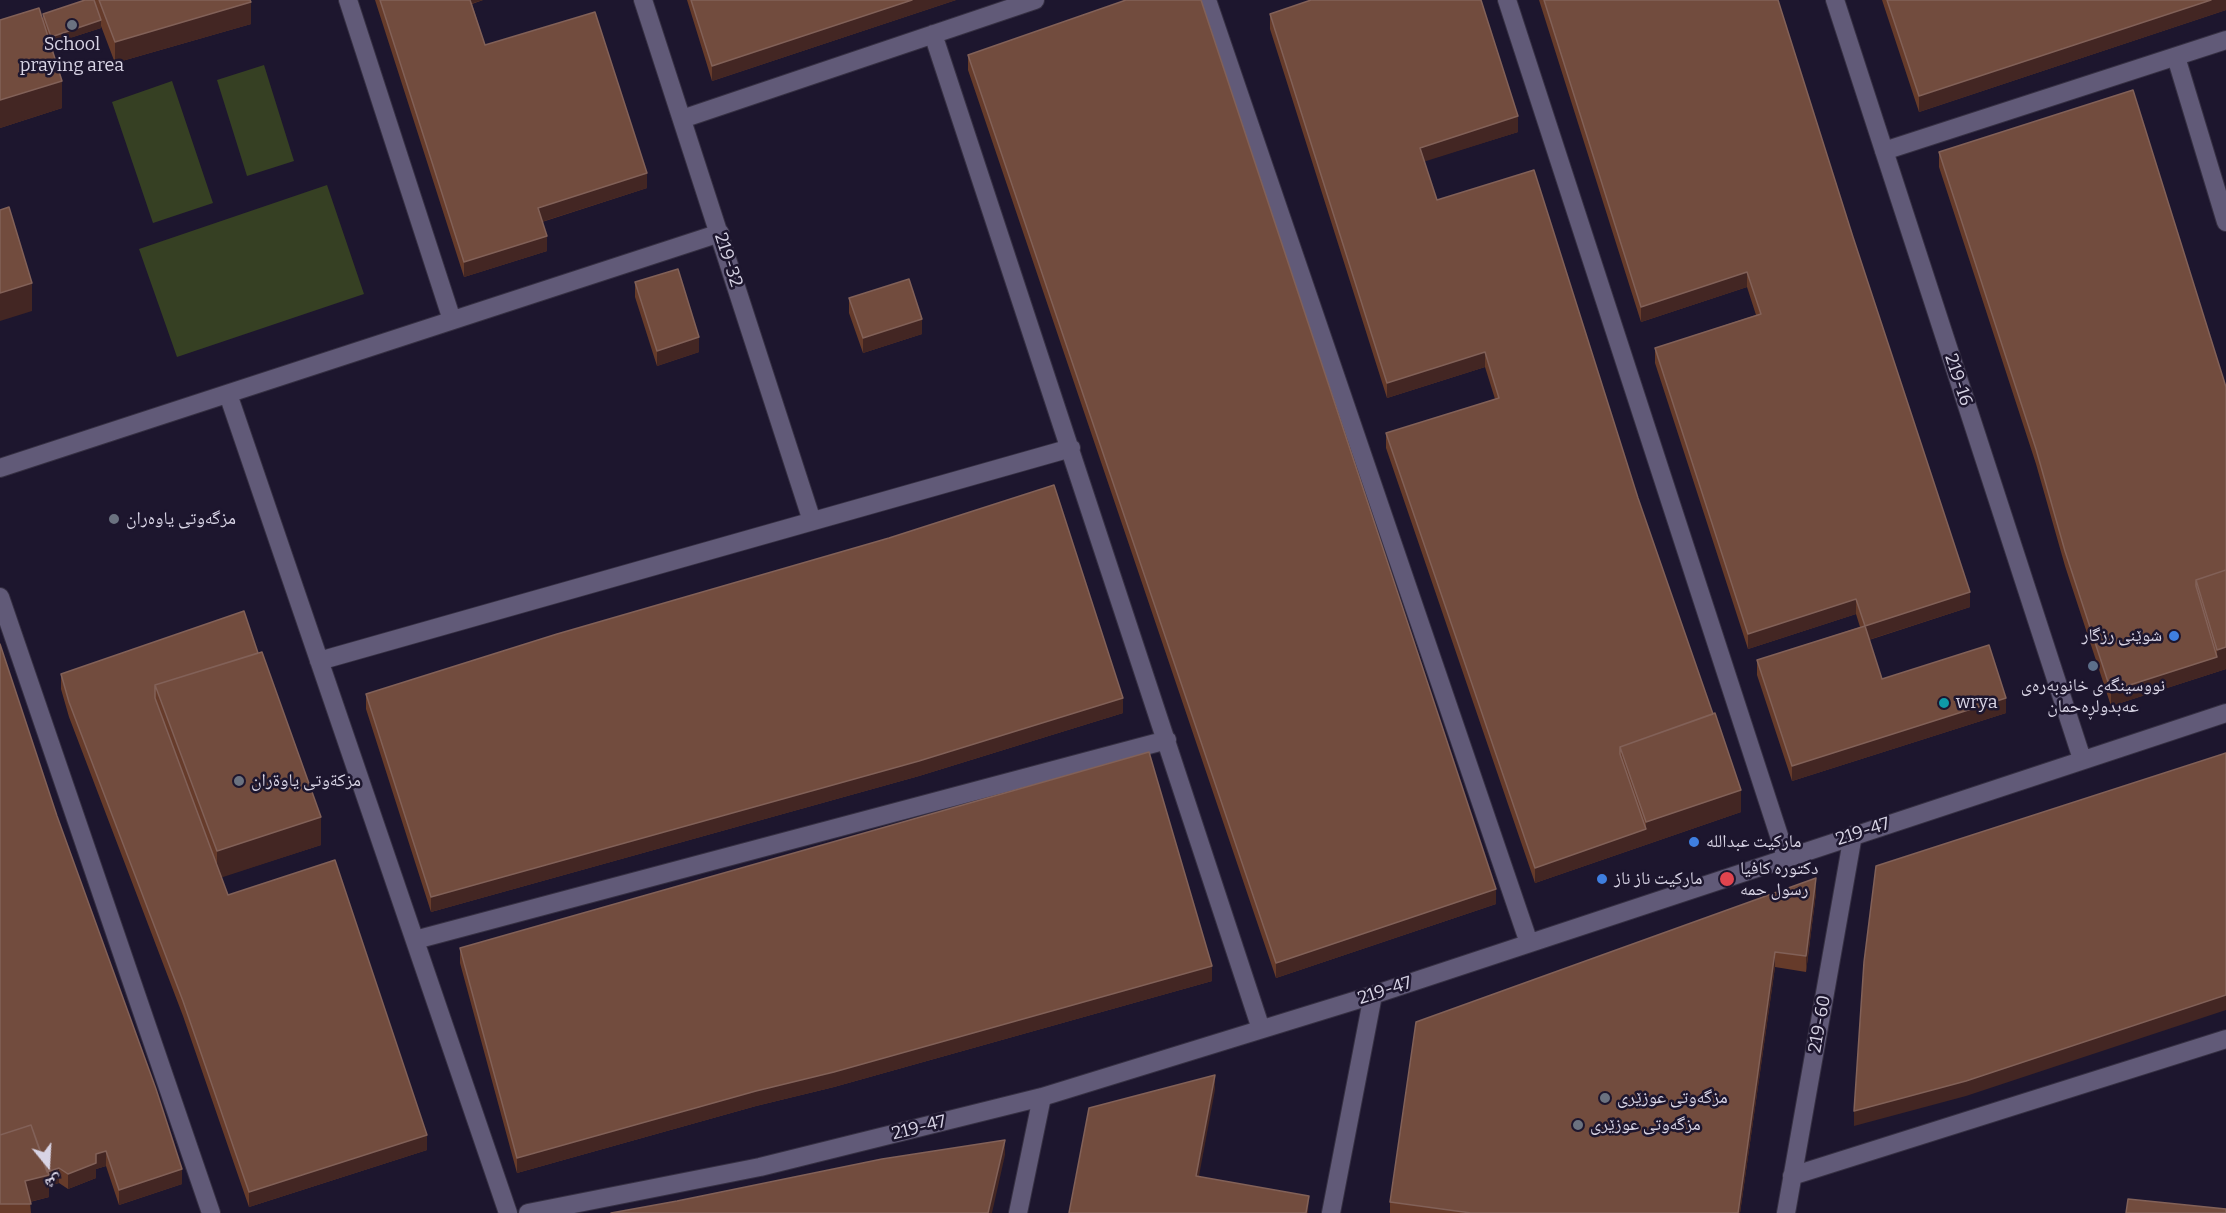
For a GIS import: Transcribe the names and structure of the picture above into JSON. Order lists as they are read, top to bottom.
{
  "streets": {
    "street": [
      "219-32",
      "219-16",
      "219-47",
      "219-60"
    ]
  },
  "crossings": [
    ["219-16", "219-47"],
    ["219-47", "219-60"]
  ],
  "places": [
    "School praying area",
    "مزگەوتی یاوەران",
    "شوێنی رزگار",
    "نووسینگەی خانوبەرەی عەبدولڕەحمان",
    "wrya",
    "مزكةوتى ياوةران",
    "ماركيت عبدالله",
    "ماركيت ناز ناز",
    "دکتورە کافیا رسول حمە",
    "مزگەوتی عوزێری",
    "مزگه‌وتی عوزێری"
  ],
  "north": "bottom"
}
